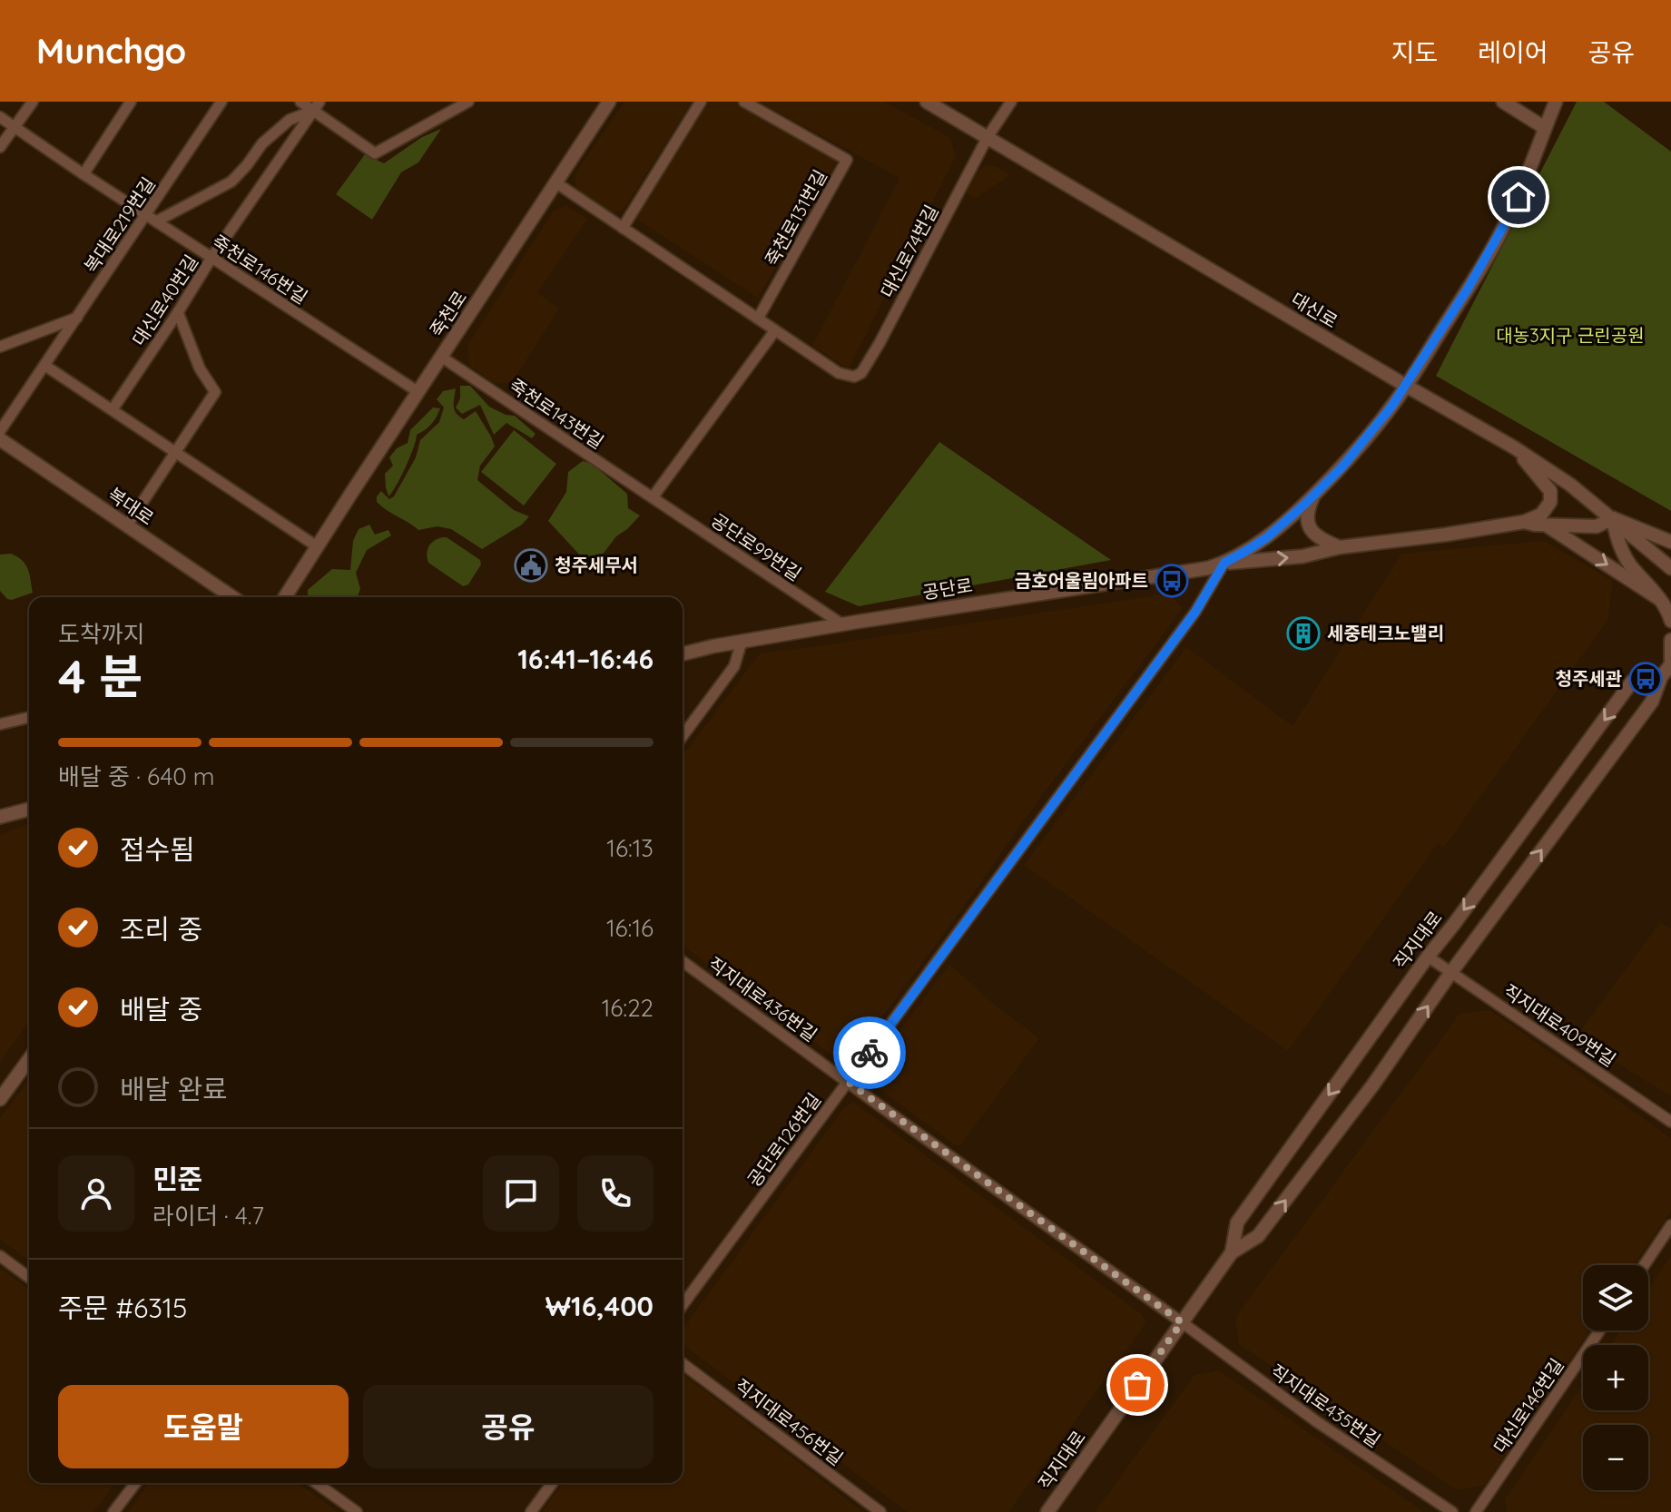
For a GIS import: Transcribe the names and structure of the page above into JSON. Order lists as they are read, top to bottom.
{
  "streets": {
    "street": [
      "죽천로131번길",
      "복대로219번길",
      "대신로74번길",
      "죽천로146번길",
      "대신로40번길",
      "대신로",
      "죽천로",
      "죽천로143번길",
      "복대로",
      "공단로99번길",
      "공단로",
      "직지대로",
      "직지대로436번길",
      "직지대로409번길",
      "공단로126번길",
      "직지대로435번길",
      "대신로146번길",
      "직지대로456번길"
    ]
  },
  "crossings": [
    ["복대로219번길", "죽천로146번길"],
    ["대신로74번길", "대신로"],
    ["죽천로146번길", "대신로40번길"],
    ["죽천로146번길", "죽천로"],
    ["죽천로", "죽천로143번길"],
    ["죽천로143번길", "공단로99번길"],
    ["공단로99번길", "공단로"],
    ["공단로", "공단로126번길"],
    ["직지대로", "직지대로436번길"],
    ["직지대로", "직지대로409번길"],
    ["직지대로", "직지대로435번길"],
    ["직지대로436번길", "공단로126번길"],
    ["직지대로436번길", "직지대로435번길"]
  ],
  "parks": ["대농3지구 근린공원"],
  "places": {
    "public building": ["청주세무서"],
    "bus stop": ["금호어울림아파트", "청주세관"],
    "building": ["세중테크노밸리"]
  },
  "page": {
    "header": "Munchgo",
    "nav": ["지도", "레이어", "공유"],
    "heading": ["4 분", "도착까지", "16:41–16:46"],
    "panel": [
      "민준",
      "라이더 · 4.7",
      "주문 #6315",
      "₩16,400"
    ],
    "bar": "배달 중 · 640 m",
    "list": [
      ["접수됨", "16:13"],
      ["조리 중", "16:16"],
      ["배달 중", "16:22"],
      "배달 완료"
    ],
    "map_buttons": ["+", "−"],
    "buttons": ["도움말", "공유"]
  }
}
